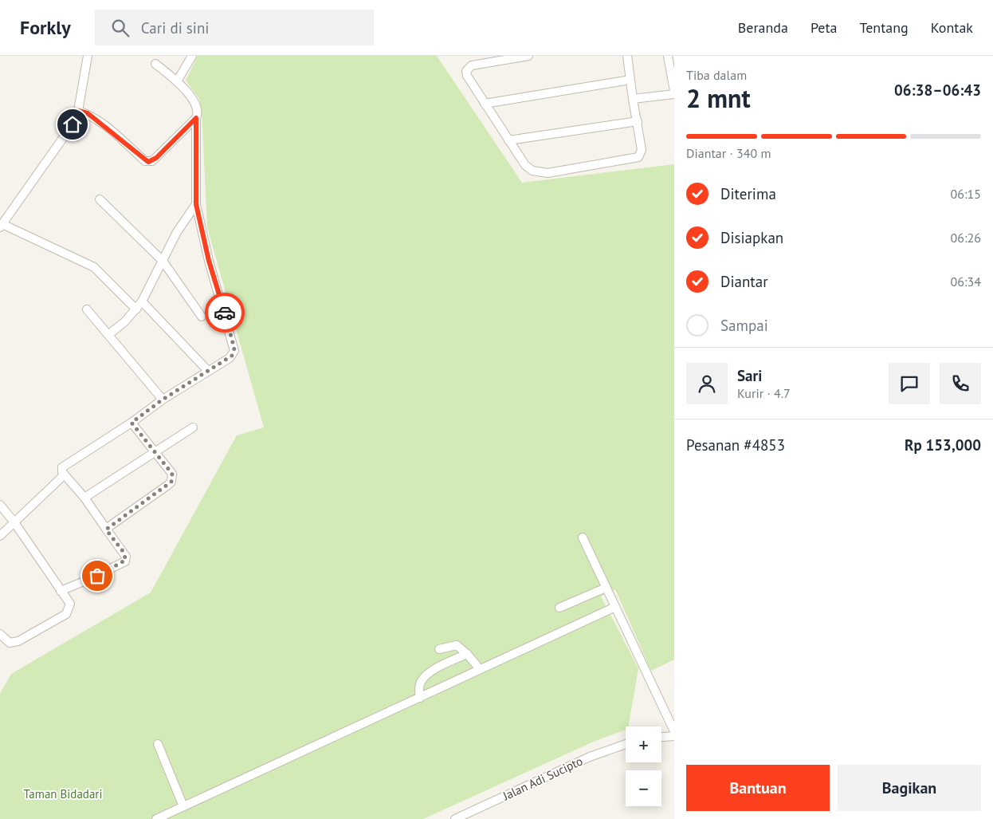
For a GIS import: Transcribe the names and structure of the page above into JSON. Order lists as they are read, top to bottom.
{
  "streets": {
    "street": ["Jalan Adi Sucipto"]
  },
  "parks": ["Taman Bidadari"],
  "page": {
    "header": "Forkly",
    "search": "Cari di sini",
    "nav": [
      "Beranda",
      "Peta",
      "Tentang",
      "Kontak"
    ],
    "heading": ["2 mnt", "Tiba dalam", "06:38–06:43"],
    "panel": [
      "Sari",
      "Kurir · 4.7",
      "Pesanan #4853",
      "Rp 153,000"
    ],
    "bar": "Diantar · 340 m",
    "list": [
      ["Diterima", "06:15"],
      ["Disiapkan", "06:26"],
      ["Diantar", "06:34"],
      "Sampai"
    ],
    "map_buttons": ["+", "−"],
    "buttons": ["Bantuan", "Bagikan"]
  }
}
